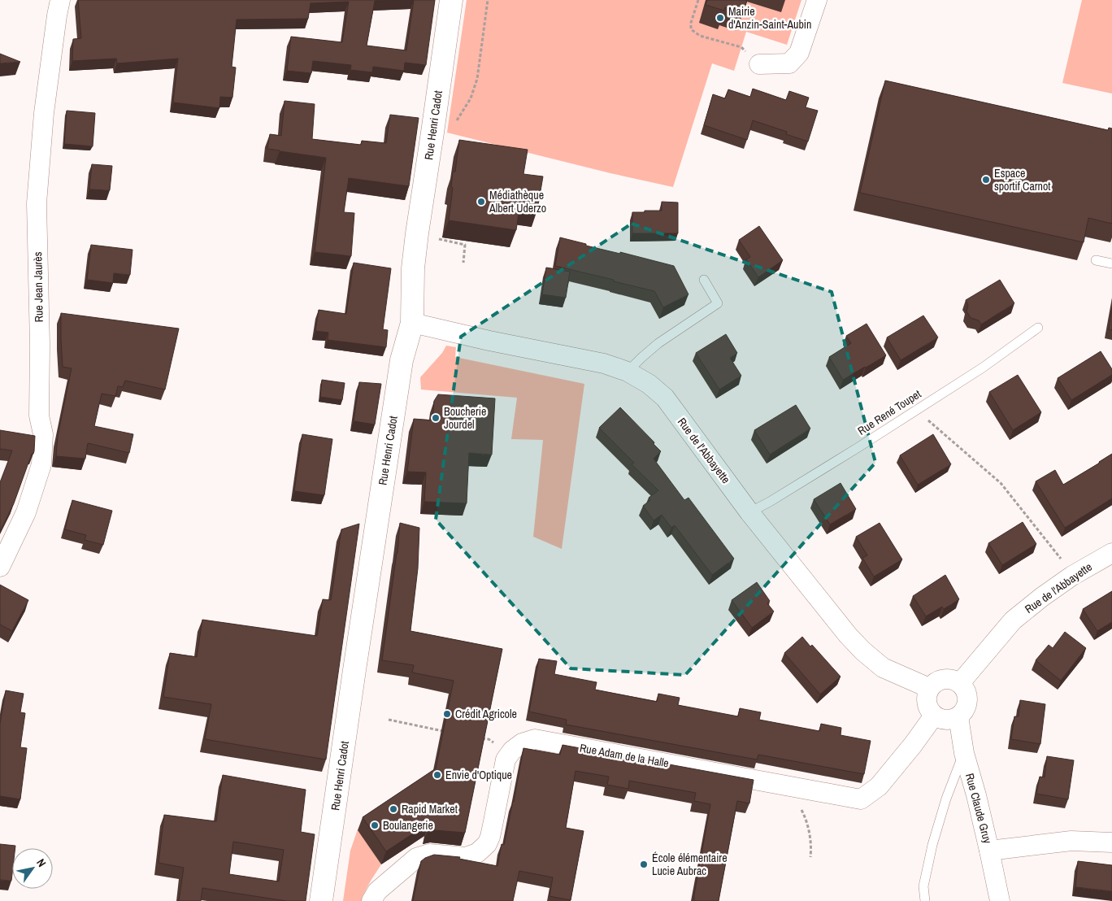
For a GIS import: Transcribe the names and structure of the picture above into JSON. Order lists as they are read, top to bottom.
{
  "streets": {
    "main road": ["Rue Henri Cadot"],
    "street": [
      "Rue Jean Jaurès",
      "Rue de l'Abbayette",
      "Rue Adam de la Halle",
      "Rue Claude Gruy"
    ],
    "lane": ["Rue René Toupet"]
  },
  "crossings": [
    ["Rue Henri Cadot", "Rue de l'Abbayette"],
    ["Rue René Toupet", "Rue de l'Abbayette"],
    ["Rue de l'Abbayette", "Rue Adam de la Halle"],
    ["Rue de l'Abbayette", "Rue Claude Gruy"],
    ["Rue Adam de la Halle", "Rue Claude Gruy"]
  ],
  "places": [
    "Mairie d'Anzin-Saint-Aubin",
    "Espace sportif Carnot",
    "Médiathèque Albert Uderzo",
    "Boucherie Jourdel",
    "Crédit Agricole",
    "Envie d'Optique",
    "Rapid Market",
    "Boulangerie",
    "École élémentaire Lucie Aubrac"
  ],
  "north": "top right"
}
